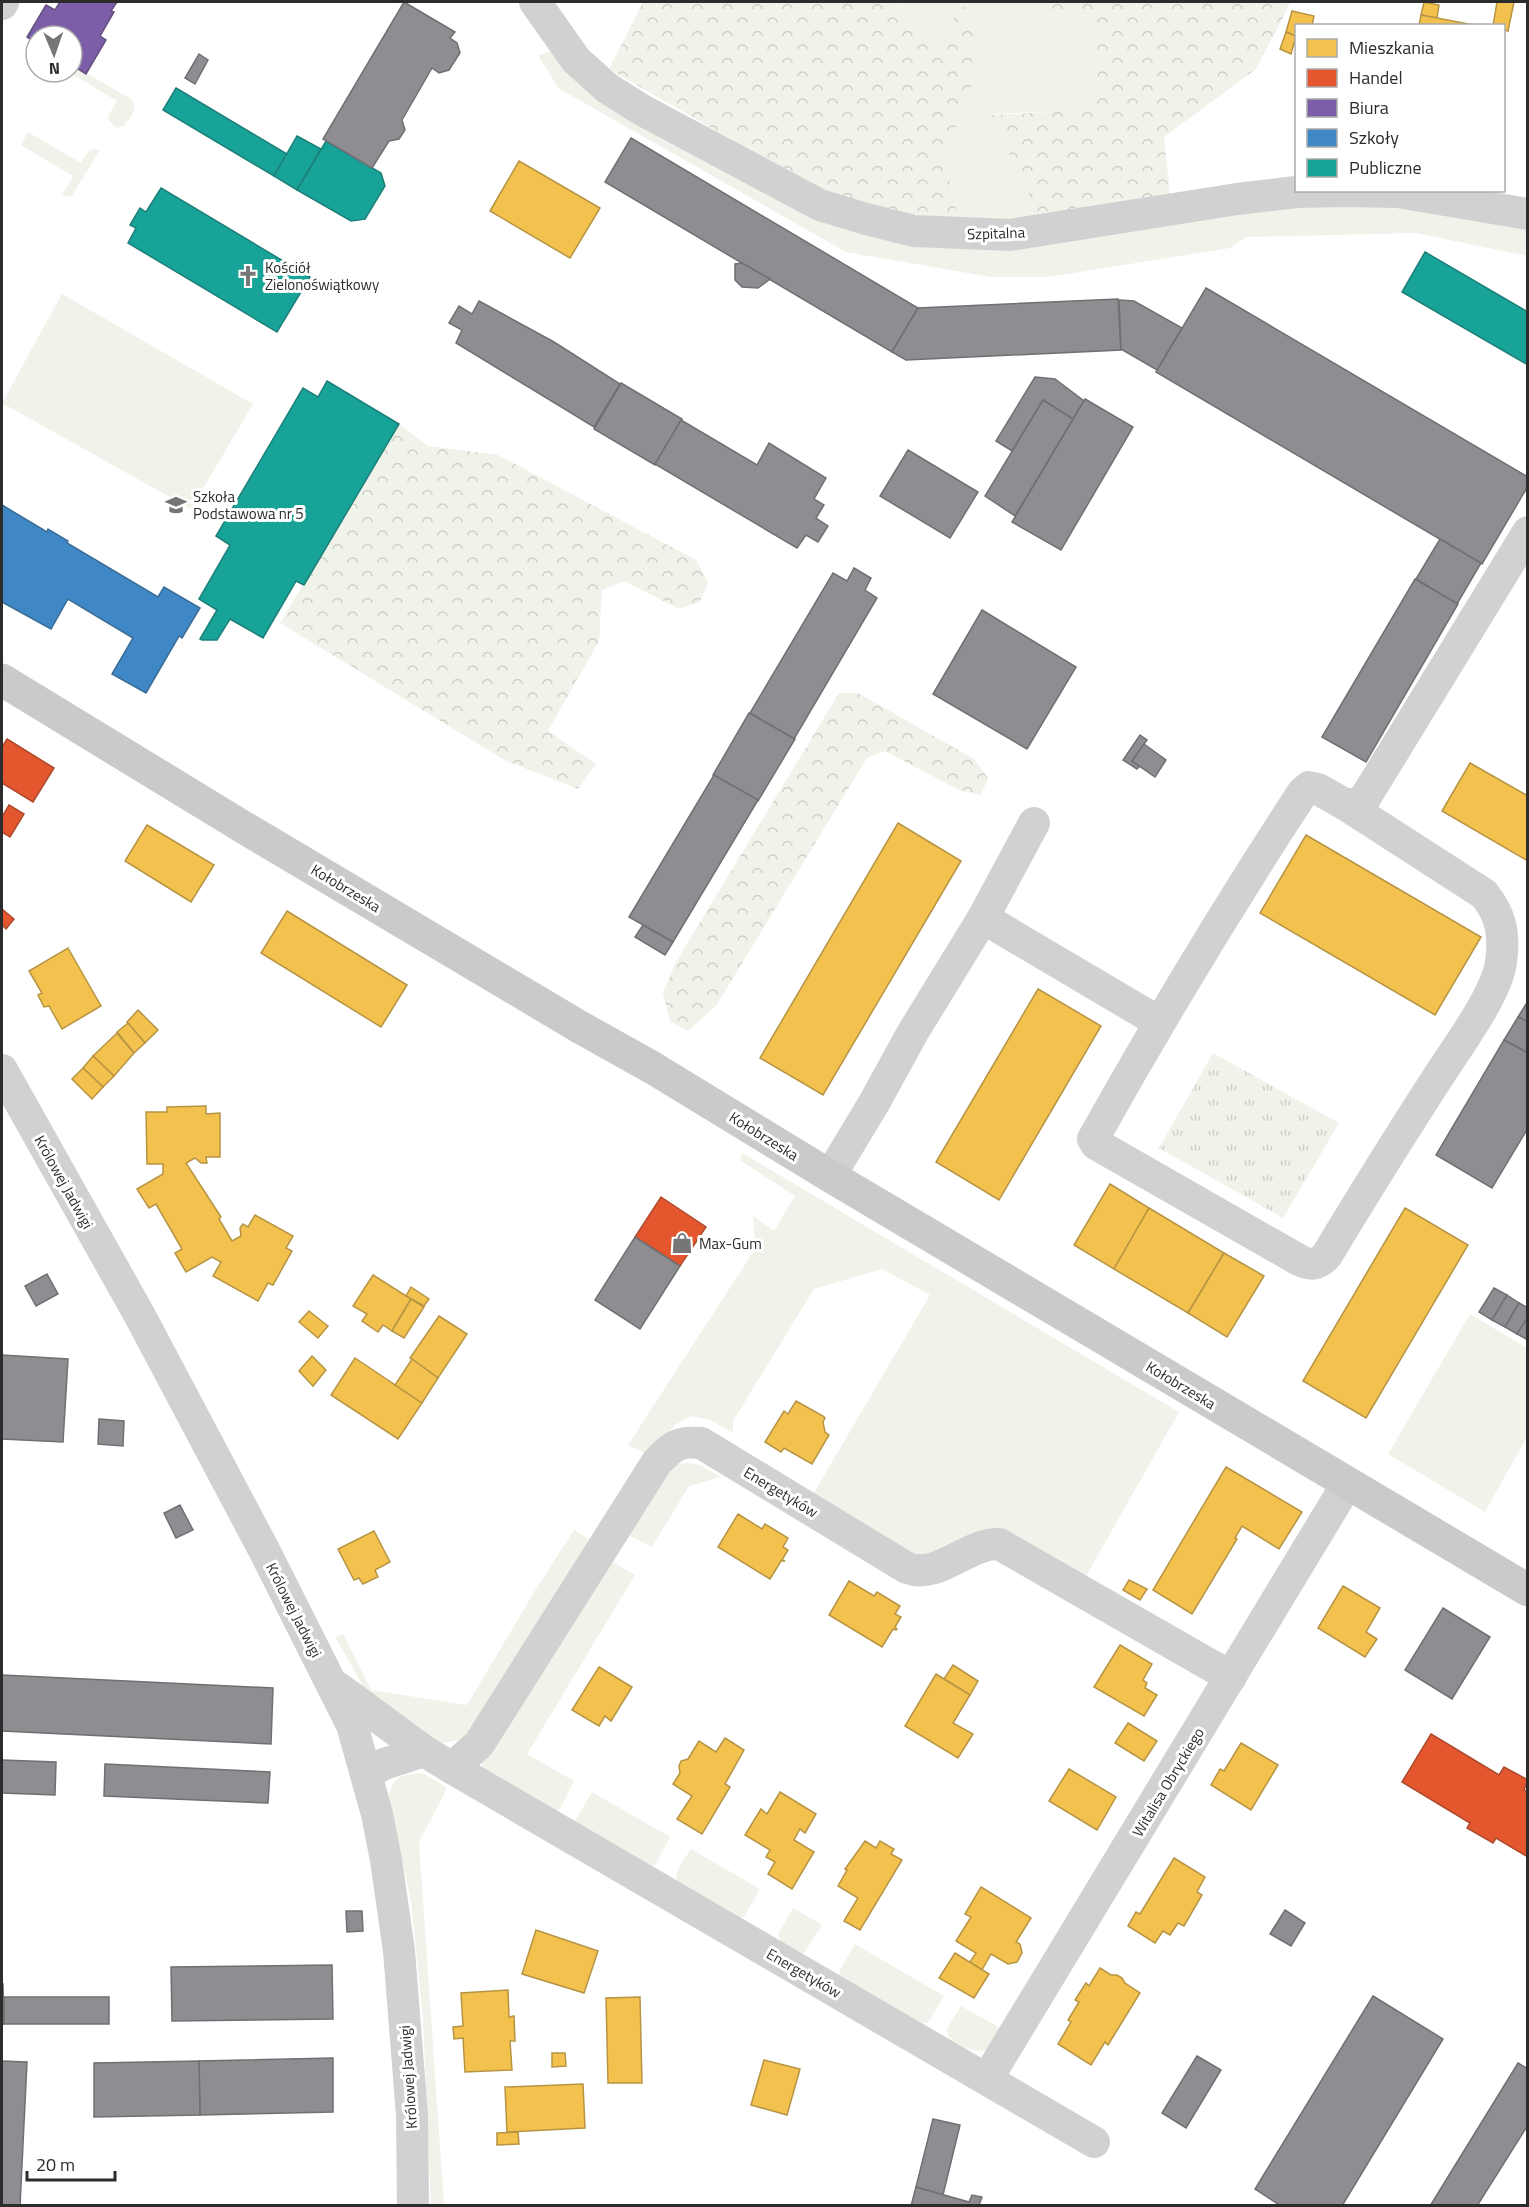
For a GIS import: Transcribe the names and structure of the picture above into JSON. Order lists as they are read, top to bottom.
{
  "streets": {
    "main road": ["Kołobrzeska"],
    "street": [
      "Szpitalna",
      "Królowej Jadwigi",
      "Energetyków",
      "Witalisa Obryckiego"
    ]
  },
  "crossings": [
    ["Kołobrzeska", "Witalisa Obryckiego"],
    ["Królowej Jadwigi", "Energetyków"],
    ["Energetyków", "Witalisa Obryckiego"]
  ],
  "places": {
    "church": ["Kościół Zielonoświątkowy"],
    "school or university": ["Szkoła Podstawowa nr 5"],
    "shop": ["Max-Gum"]
  },
  "legend": [
    "Mieszkania",
    "Handel",
    "Biura",
    "Szkoły",
    "Publiczne"
  ],
  "scale_bar": "20 m",
  "north": "bottom"
}
